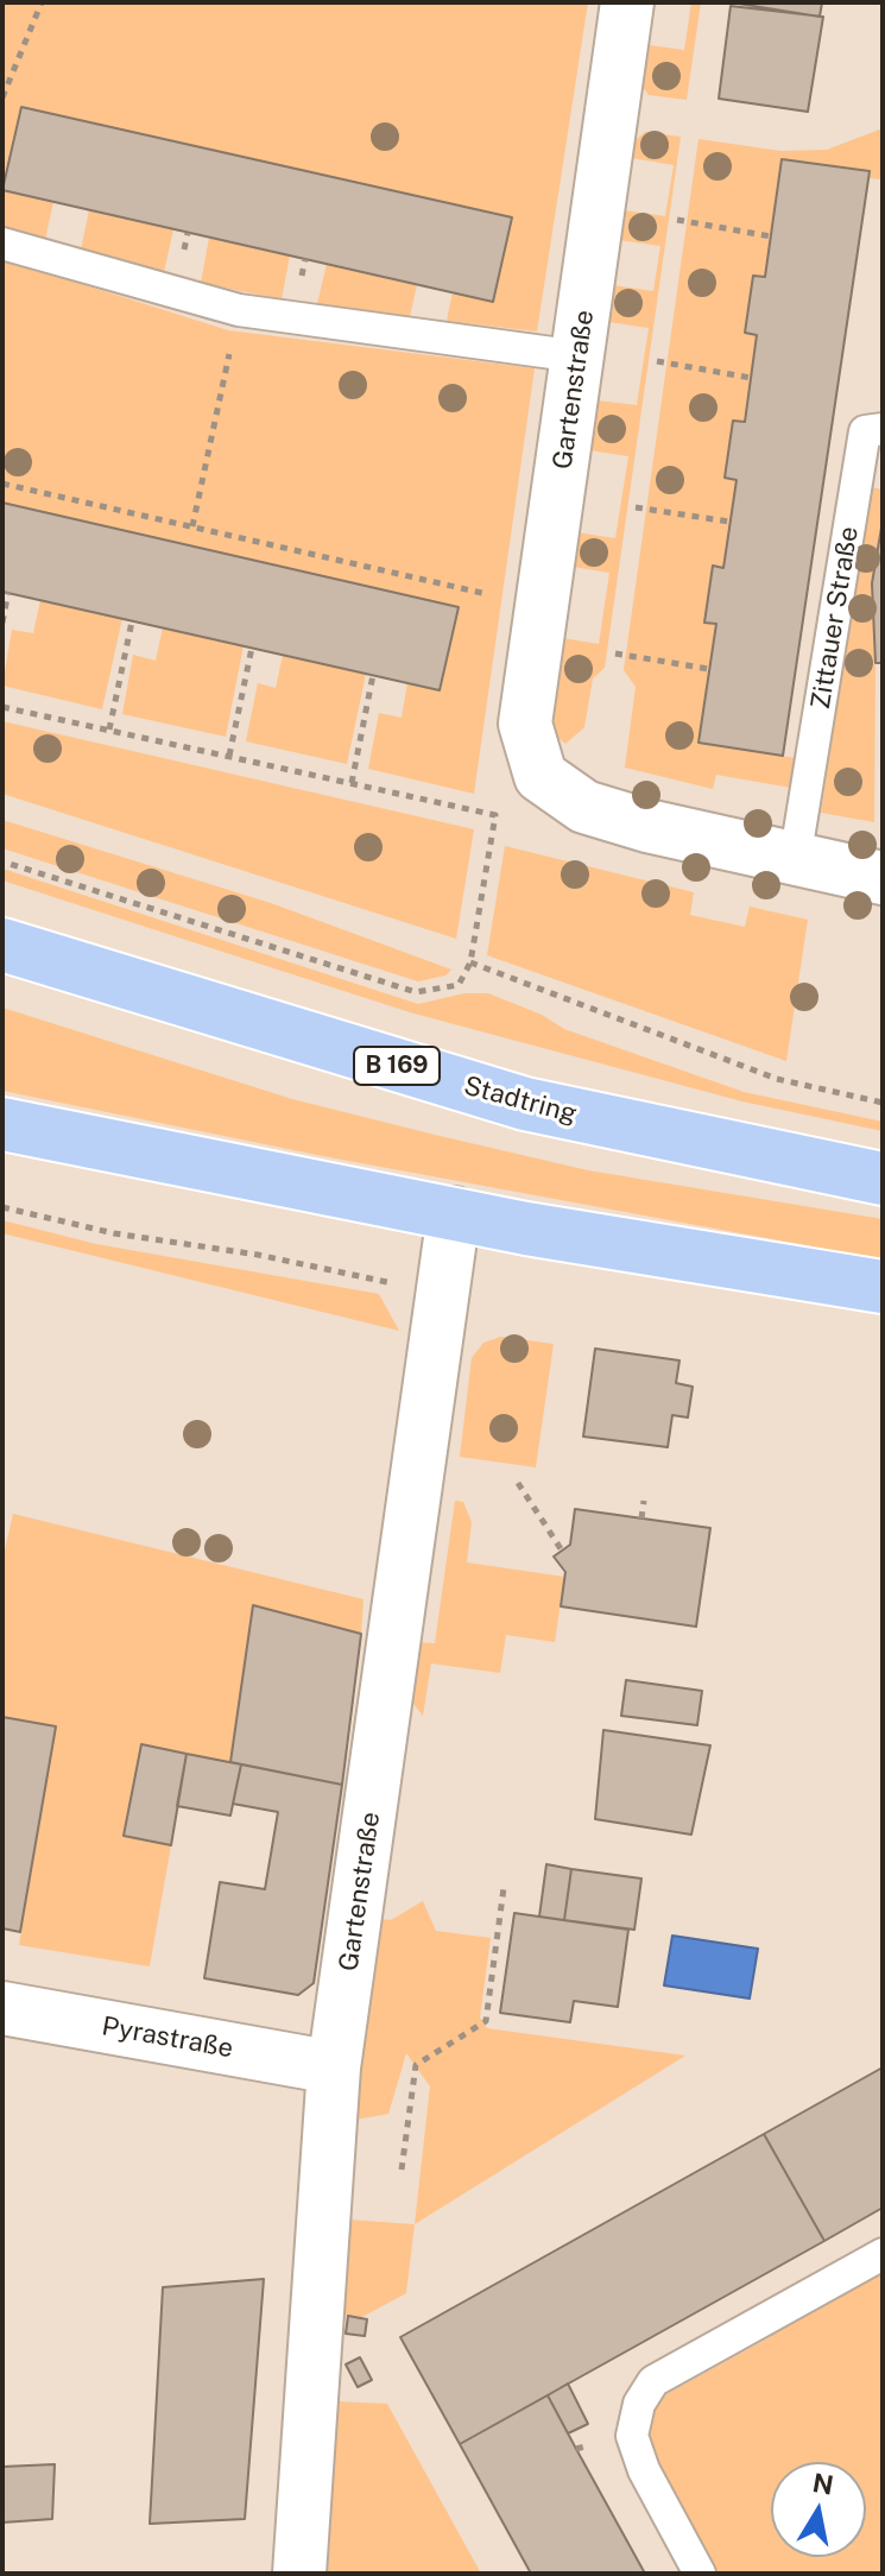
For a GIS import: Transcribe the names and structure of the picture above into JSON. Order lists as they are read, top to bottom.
{
  "streets": {
    "main road": ["B 169", "Stadtring"],
    "street": ["Gartenstraße", "Pyrastraße"],
    "lane": ["Zittauer Straße"]
  },
  "crossings": [
    ["Gartenstraße", "Zittauer Straße"],
    ["Gartenstraße", "Pyrastraße"]
  ],
  "north": "top"
}
